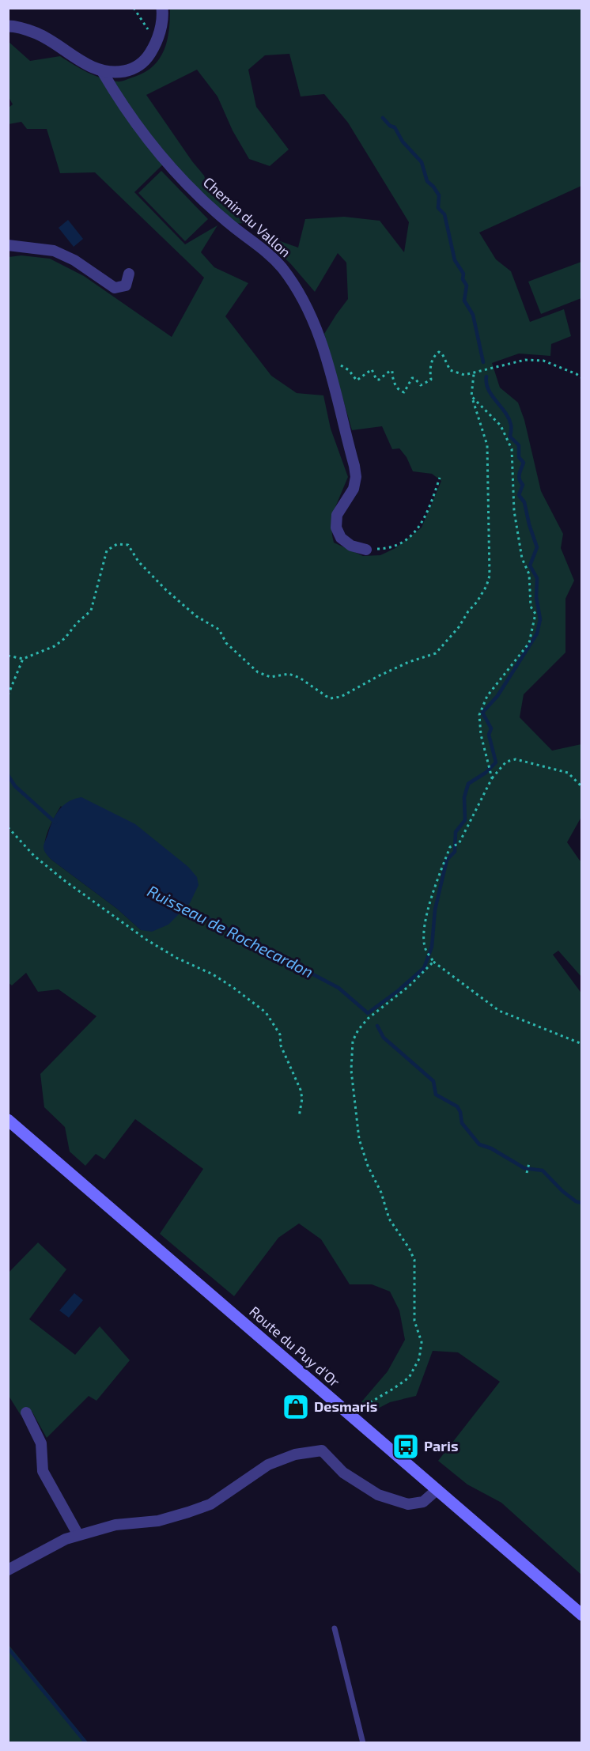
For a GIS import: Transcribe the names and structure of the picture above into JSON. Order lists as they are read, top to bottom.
{
  "streets": {
    "main road": ["Route du Puy d'Or"],
    "street": ["Chemin du Vallon"]
  },
  "water": ["Ruisseau de Rochecardon"],
  "places": {
    "shop": ["Desmaris"],
    "bus stop": ["Paris"]
  }
}
